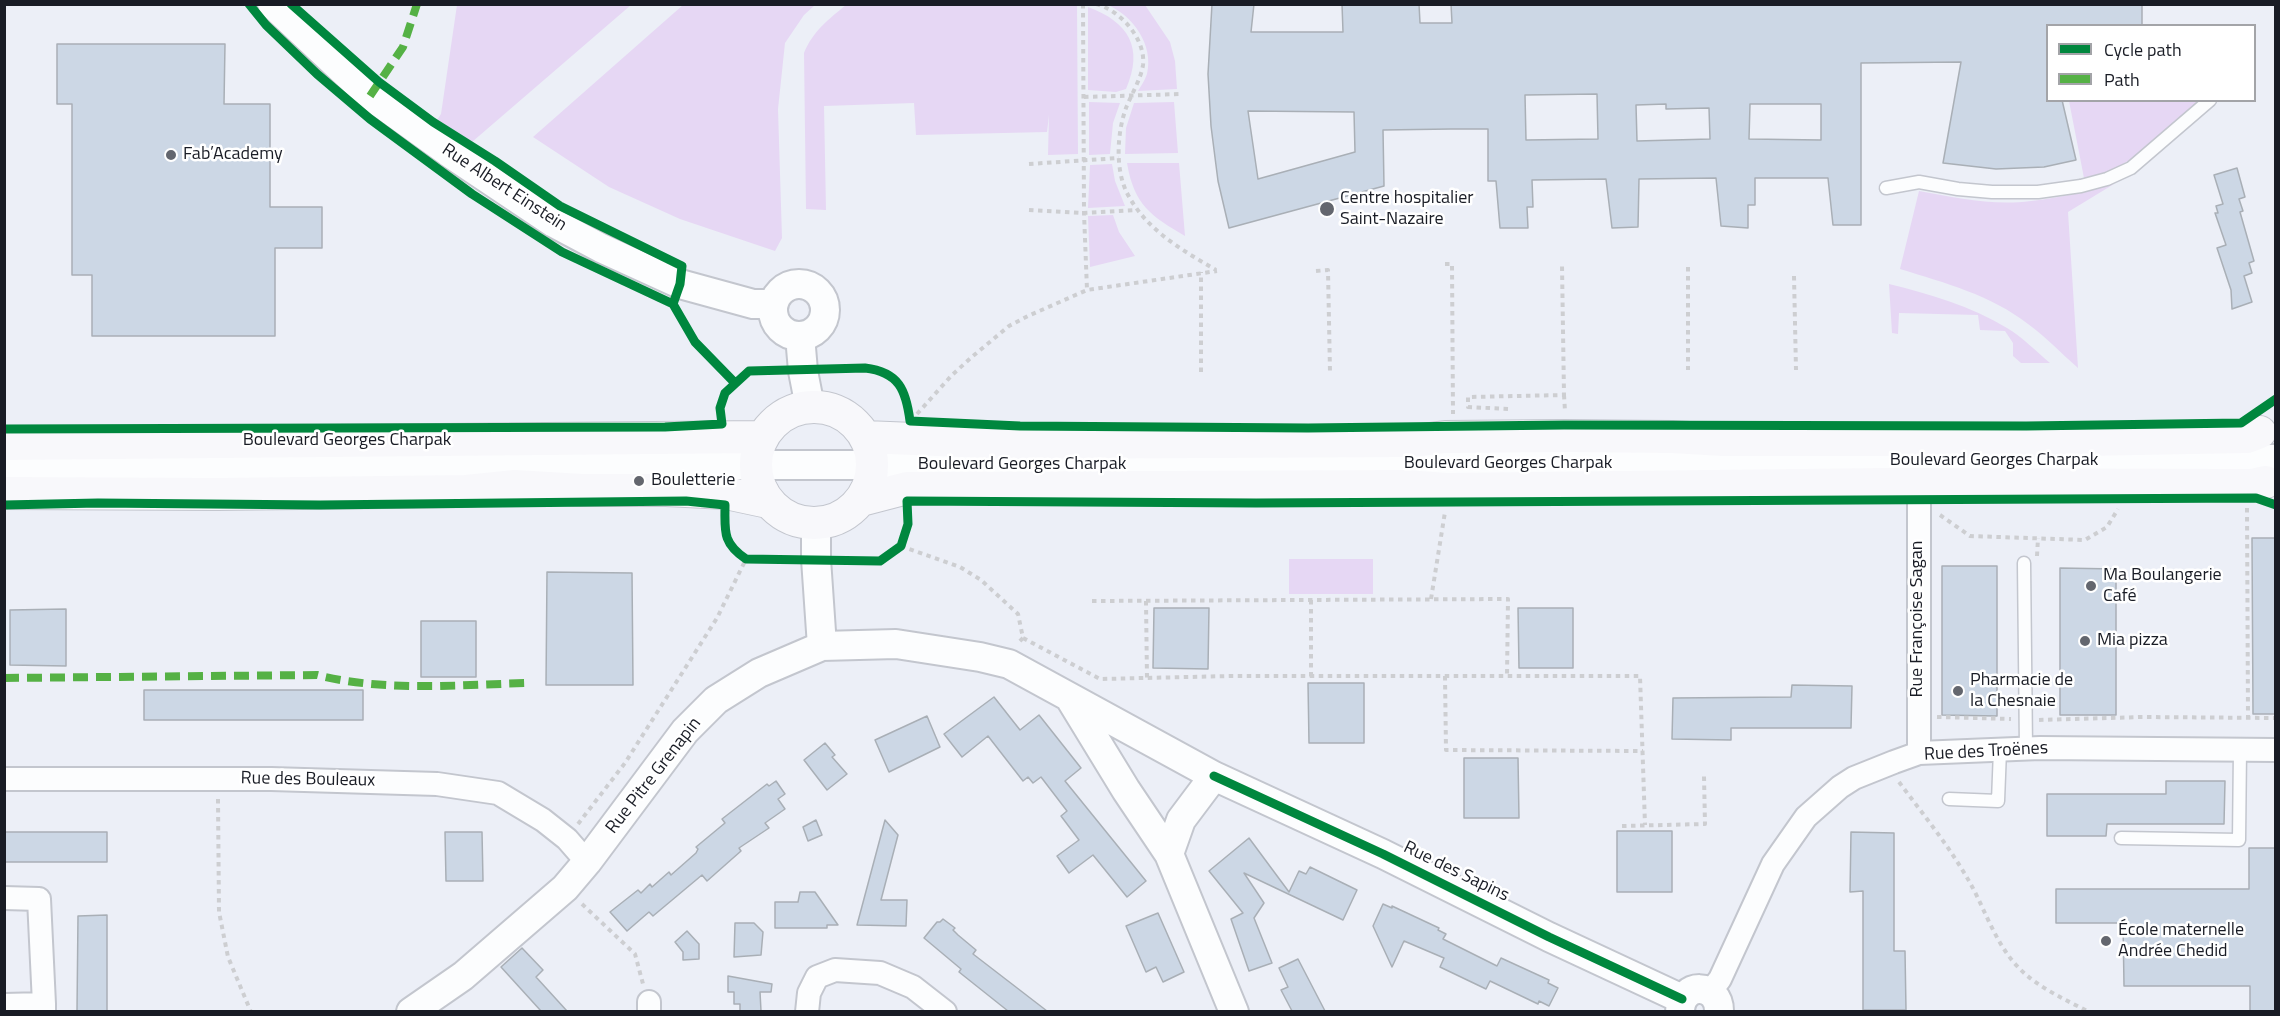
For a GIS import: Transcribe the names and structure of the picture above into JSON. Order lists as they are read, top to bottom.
{
  "streets": {
    "main road": ["Boulevard Georges Charpak"],
    "street": [
      "Rue Albert Einstein",
      "Rue Françoise Sagan",
      "Rue des Troënes",
      "Rue Pitre Grenapin",
      "Rue des Bouleaux",
      "Rue des Sapins"
    ]
  },
  "crossings": [
    ["Boulevard Georges Charpak", "Rue Françoise Sagan"],
    ["Rue Françoise Sagan", "Rue des Troënes"],
    ["Rue Pitre Grenapin", "Rue des Bouleaux"],
    ["Rue Pitre Grenapin", "Rue des Sapins"]
  ],
  "places": [
    "Fab’Academy",
    "Centre hospitalier Saint-Nazaire",
    "Bouletterie",
    "Ma Boulangerie Café",
    "Mia pizza",
    "Pharmacie de la Chesnaie",
    "École maternelle Andrée Chedid"
  ],
  "legend": ["Cycle path", "Path"]
}
